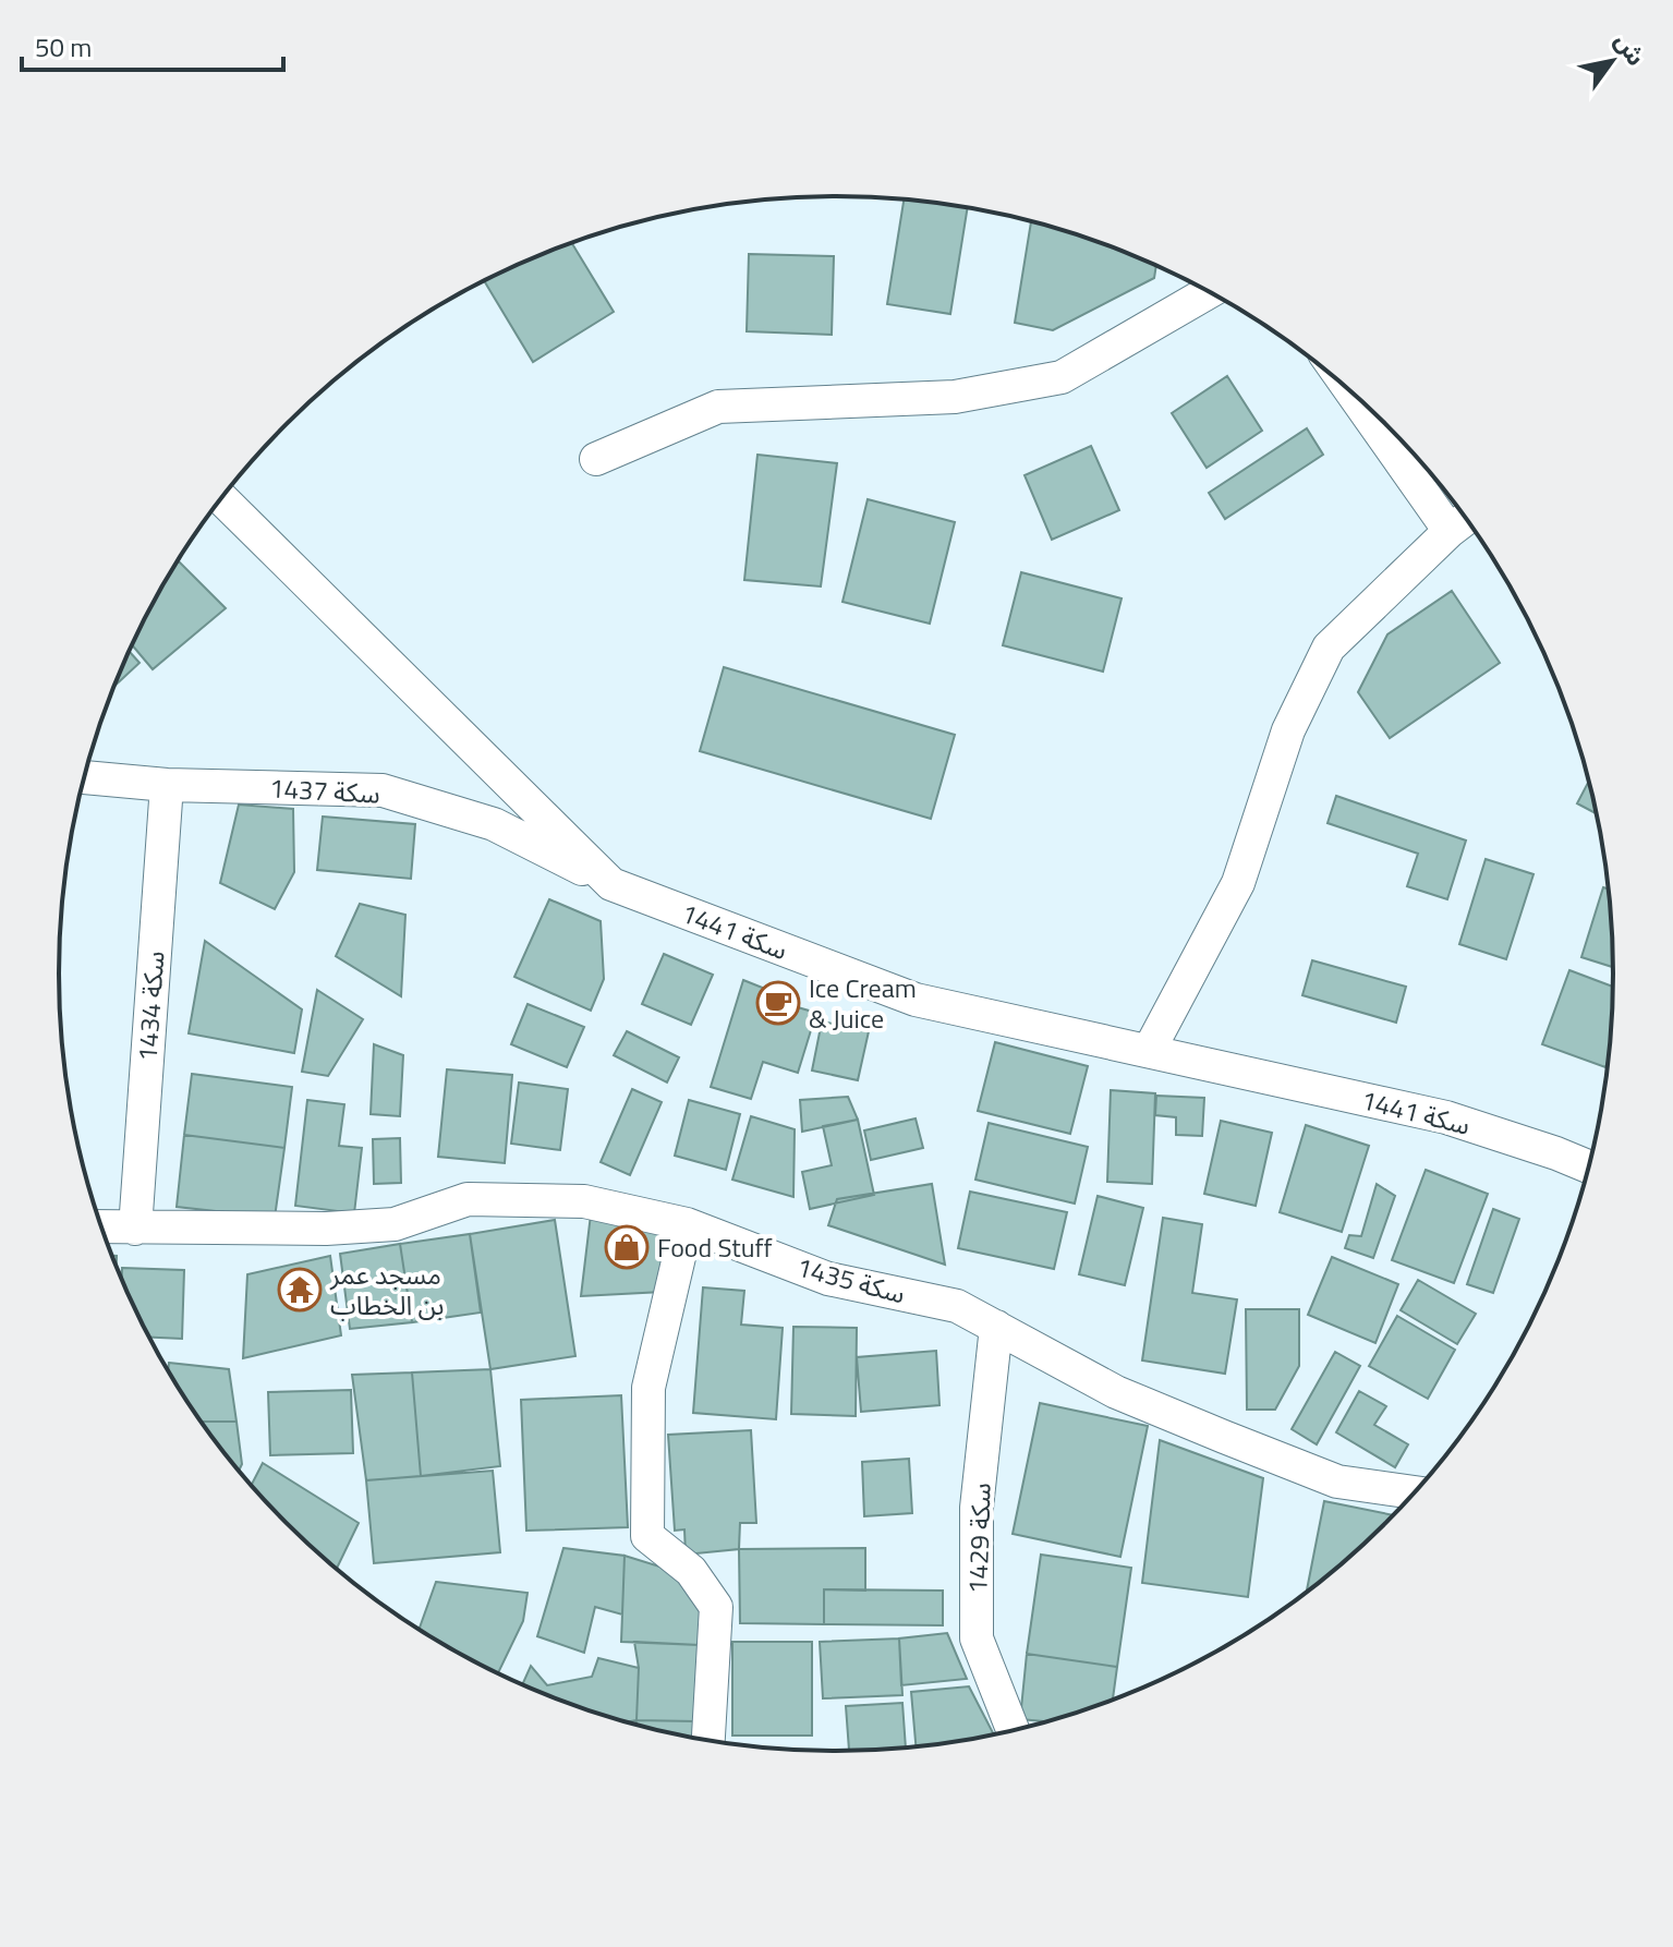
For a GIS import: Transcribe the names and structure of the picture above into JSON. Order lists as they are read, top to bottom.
{
  "streets": {
    "street": [
      "سكة 1437",
      "سكة 1441",
      "سكة 1434",
      "سكة 1435",
      "سكة 1429"
    ]
  },
  "crossings": [
    ["سكة 1437", "سكة 1441"],
    ["سكة 1437", "سكة 1434"],
    ["سكة 1434", "سكة 1435"],
    ["سكة 1435", "سكة 1429"]
  ],
  "places": {
    "cafe": ["Ice Cream & Juice"],
    "shop": ["Food Stuff"],
    "temple": ["مسجد عمر بن الخطاب"]
  },
  "scale_bar": "50 m",
  "north": "top right"
}
